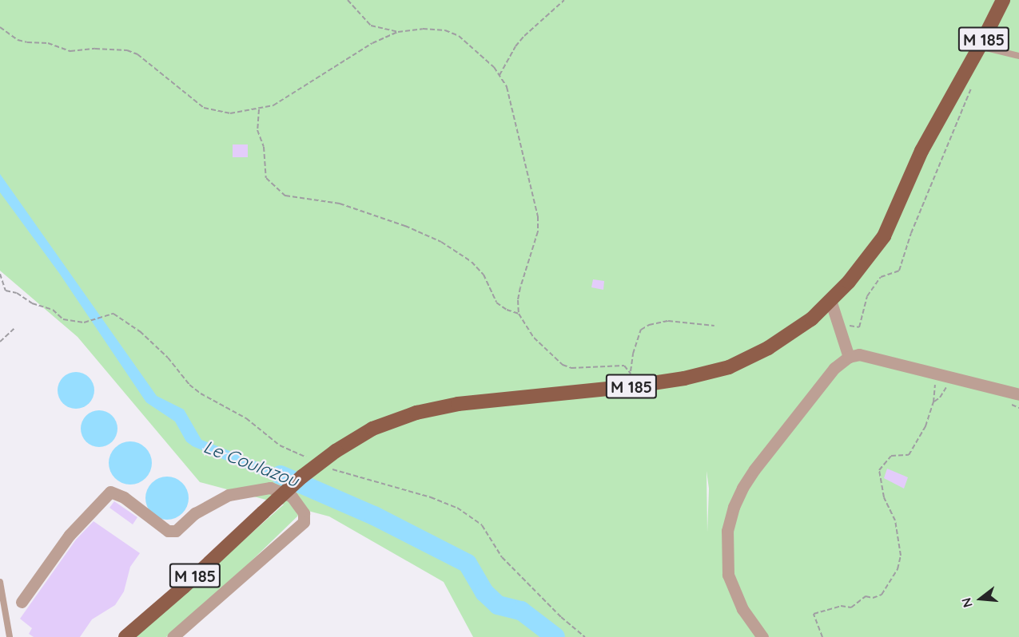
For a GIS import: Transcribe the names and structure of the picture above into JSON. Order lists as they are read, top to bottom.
{
  "streets": {
    "main road": ["M 185"]
  },
  "water": ["Le Coulazou"],
  "north": "left"
}
